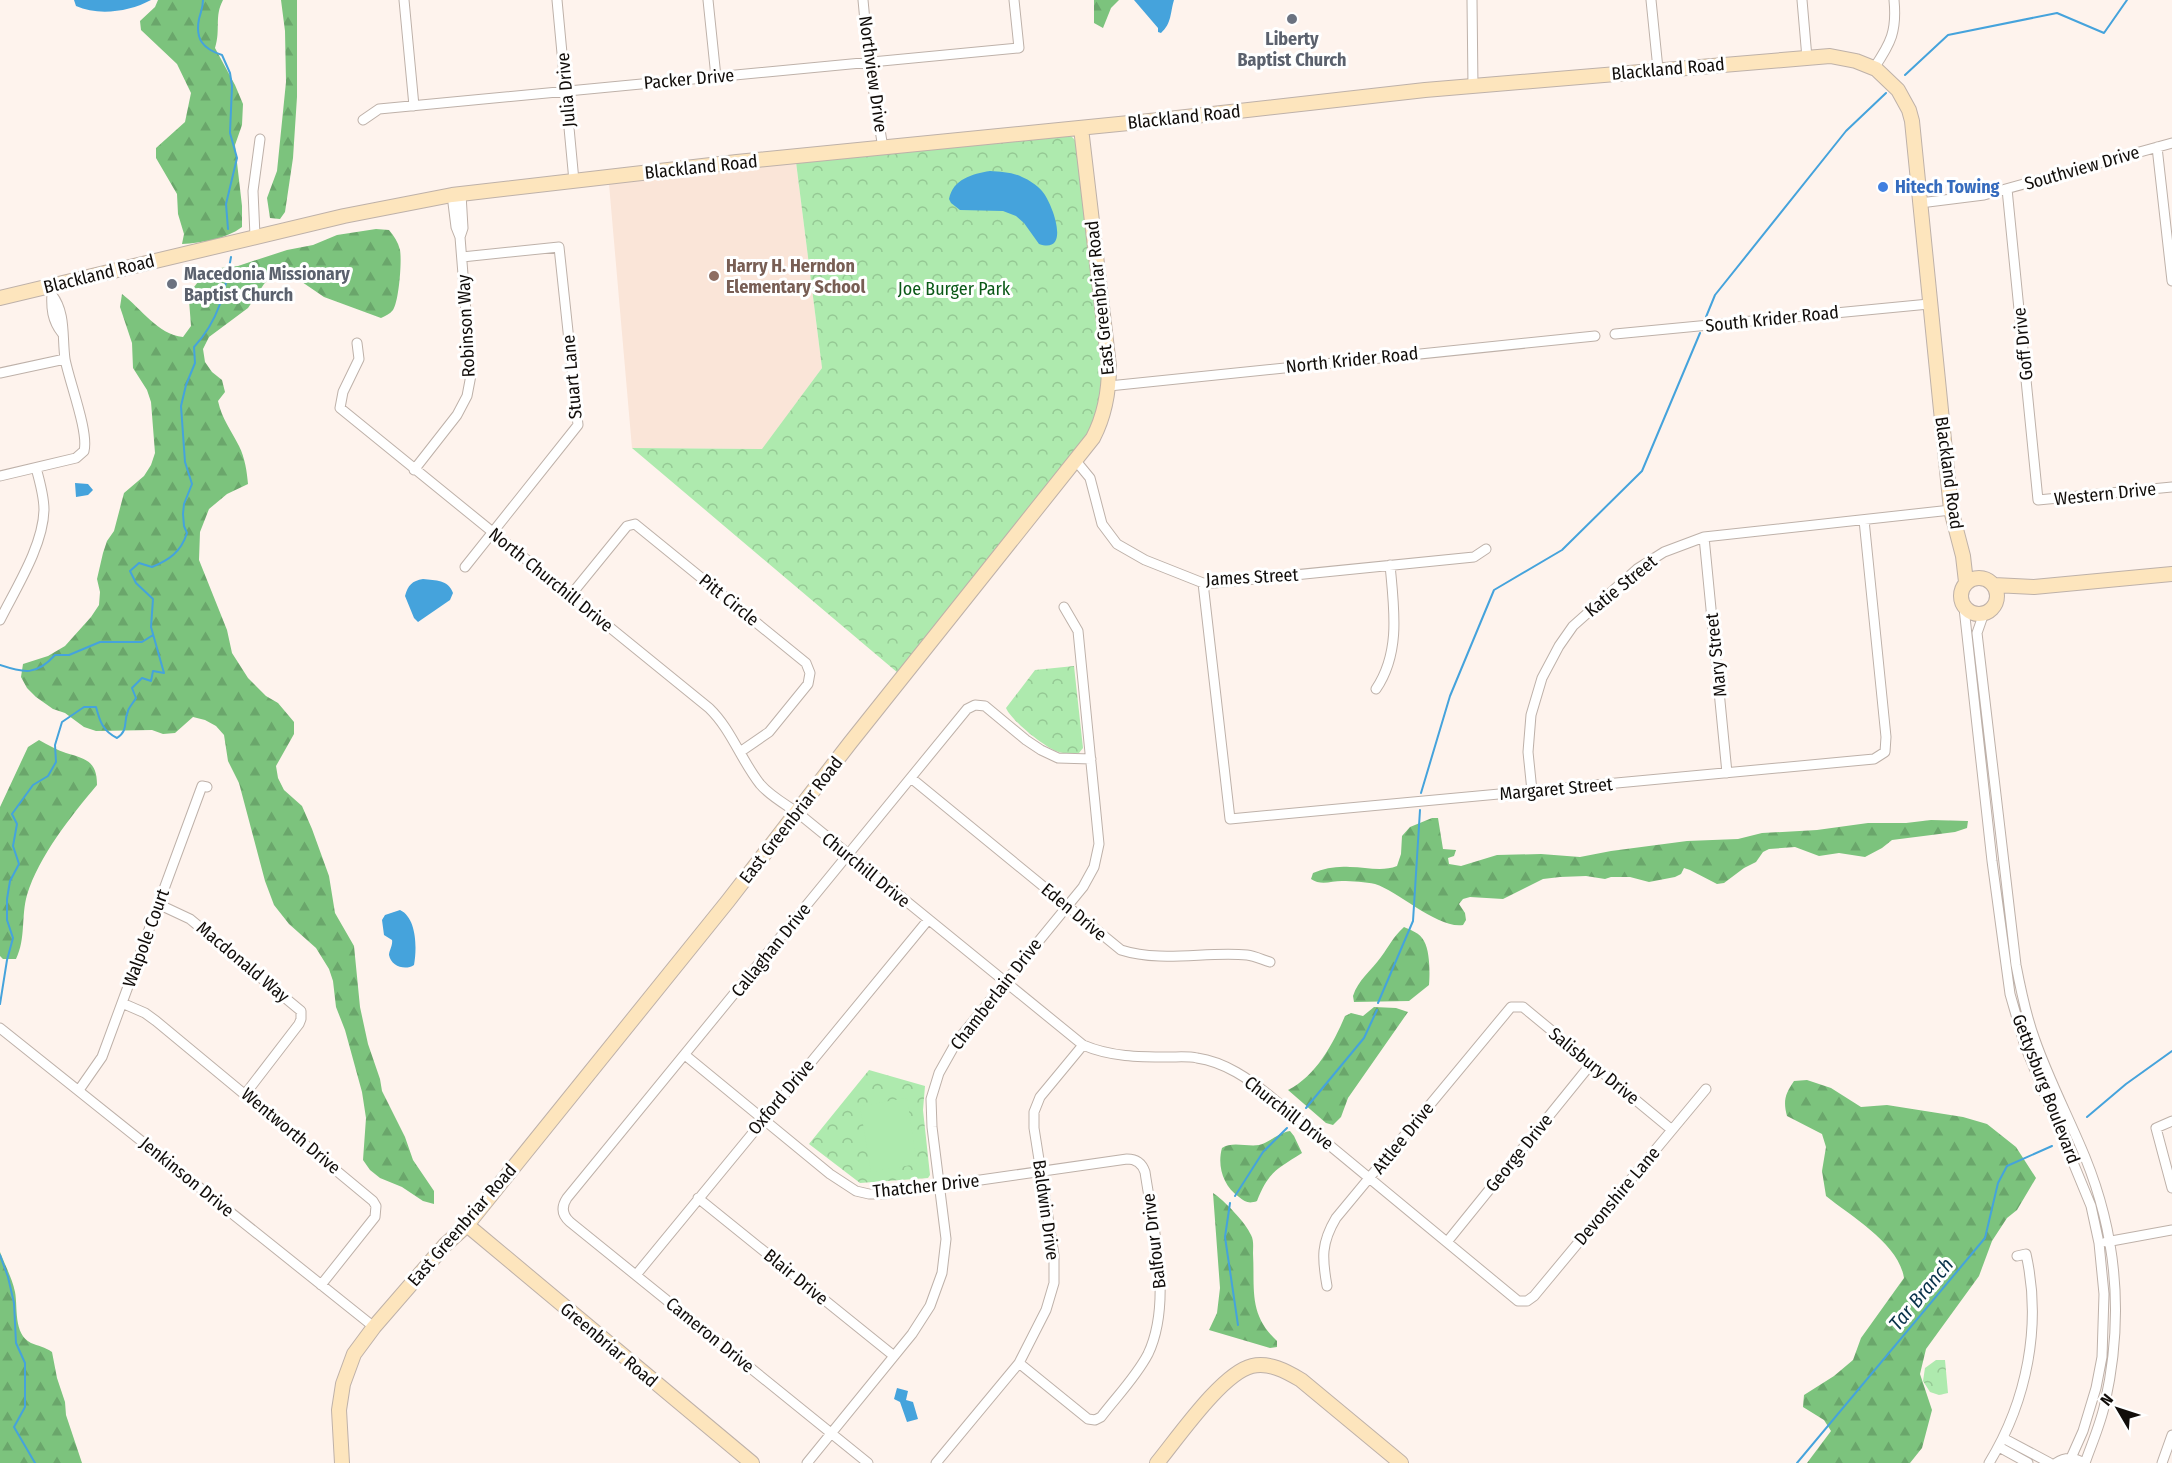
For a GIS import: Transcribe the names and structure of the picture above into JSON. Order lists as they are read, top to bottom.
{
  "streets": {
    "street": [
      "Blackland Road",
      "Northview Drive",
      "Packer Drive",
      "Julia Drive",
      "Southview Drive",
      "East Greenbriar Road",
      "South Krider Road",
      "Robinson Way",
      "Goff Drive",
      "North Krider Road",
      "Stuart Lane",
      "Western Drive",
      "James Street",
      "North Churchill Drive",
      "Katie Street",
      "Pitt Circle",
      "Mary Street",
      "Margaret Street",
      "Churchill Drive",
      "Eden Drive",
      "Walpole Court",
      "Callaghan Drive",
      "Macdonald Way",
      "Chamberlain Drive",
      "Salisbury Drive",
      "Gettysburg Boulevard",
      "Oxford Drive",
      "Wentworth Drive",
      "Attlee Drive",
      "George Drive",
      "Jenkinson Drive",
      "Thatcher Drive",
      "Devonshire Lane",
      "Baldwin Drive",
      "Balfour Drive",
      "Blair Drive",
      "Cameron Drive",
      "Greenbriar Road"
    ]
  },
  "crossings": [
    ["Blackland Road", "Northview Drive"],
    ["Blackland Road", "Julia Drive"],
    ["Blackland Road", "Southview Drive"],
    ["Blackland Road", "East Greenbriar Road"],
    ["Blackland Road", "South Krider Road"],
    ["Blackland Road", "Robinson Way"],
    ["Blackland Road", "Katie Street"],
    ["Blackland Road", "Gettysburg Boulevard"],
    ["Northview Drive", "Packer Drive"],
    ["Packer Drive", "Julia Drive"],
    ["Southview Drive", "Goff Drive"],
    ["East Greenbriar Road", "North Krider Road"],
    ["East Greenbriar Road", "James Street"],
    ["East Greenbriar Road", "North Churchill Drive"],
    ["East Greenbriar Road", "Churchill Drive"],
    ["East Greenbriar Road", "Jenkinson Drive"],
    ["East Greenbriar Road", "Greenbriar Road"],
    ["Robinson Way", "Stuart Lane"],
    ["Robinson Way", "North Churchill Drive"],
    ["Goff Drive", "Western Drive"],
    ["Stuart Lane", "North Churchill Drive"],
    ["James Street", "Margaret Street"],
    ["North Churchill Drive", "Pitt Circle"],
    ["North Churchill Drive", "Churchill Drive"],
    ["Katie Street", "Mary Street"],
    ["Katie Street", "Margaret Street"],
    ["Mary Street", "Margaret Street"],
    ["Churchill Drive", "Callaghan Drive"],
    ["Churchill Drive", "Chamberlain Drive"],
    ["Churchill Drive", "Oxford Drive"],
    ["Churchill Drive", "Attlee Drive"],
    ["Churchill Drive", "George Drive"],
    ["Churchill Drive", "Devonshire Lane"],
    ["Churchill Drive", "Baldwin Drive"],
    ["Eden Drive", "Callaghan Drive"],
    ["Eden Drive", "Chamberlain Drive"],
    ["Walpole Court", "Macdonald Way"],
    ["Walpole Court", "Wentworth Drive"],
    ["Walpole Court", "Jenkinson Drive"],
    ["Callaghan Drive", "Chamberlain Drive"],
    ["Callaghan Drive", "Thatcher Drive"],
    ["Callaghan Drive", "Cameron Drive"],
    ["Macdonald Way", "Wentworth Drive"],
    ["Chamberlain Drive", "Thatcher Drive"],
    ["Chamberlain Drive", "Blair Drive"],
    ["Chamberlain Drive", "Cameron Drive"],
    ["Salisbury Drive", "Attlee Drive"],
    ["Salisbury Drive", "George Drive"],
    ["Salisbury Drive", "Devonshire Lane"],
    ["Oxford Drive", "Thatcher Drive"],
    ["Oxford Drive", "Blair Drive"],
    ["Oxford Drive", "Cameron Drive"],
    ["Wentworth Drive", "Jenkinson Drive"],
    ["Thatcher Drive", "Baldwin Drive"],
    ["Thatcher Drive", "Balfour Drive"],
    ["Baldwin Drive", "Balfour Drive"]
  ],
  "water": ["Tar Branch"],
  "parks": ["Joe Burger Park"],
  "places": [
    "Liberty Baptist Church",
    "Hitech Towing",
    "Harry H. Herndon Elementary School",
    "Macedonia Missionary Baptist Church"
  ],
  "north": "top left"
}
